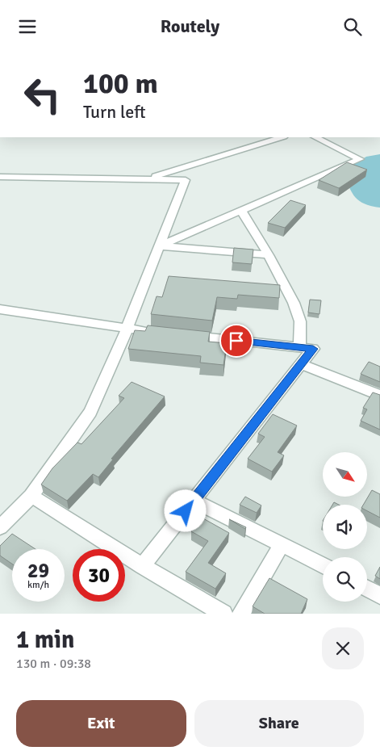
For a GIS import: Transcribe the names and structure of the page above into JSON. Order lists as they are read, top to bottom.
{
  "north": "bottom right",
  "page": {
    "header": "Routely",
    "turn": ["100 m", "Turn left"],
    "speed": "29 km/h",
    "limit": "30",
    "heading": ["1 min", "130 m · 09:38"],
    "buttons": ["Exit", "Share"]
  }
}
